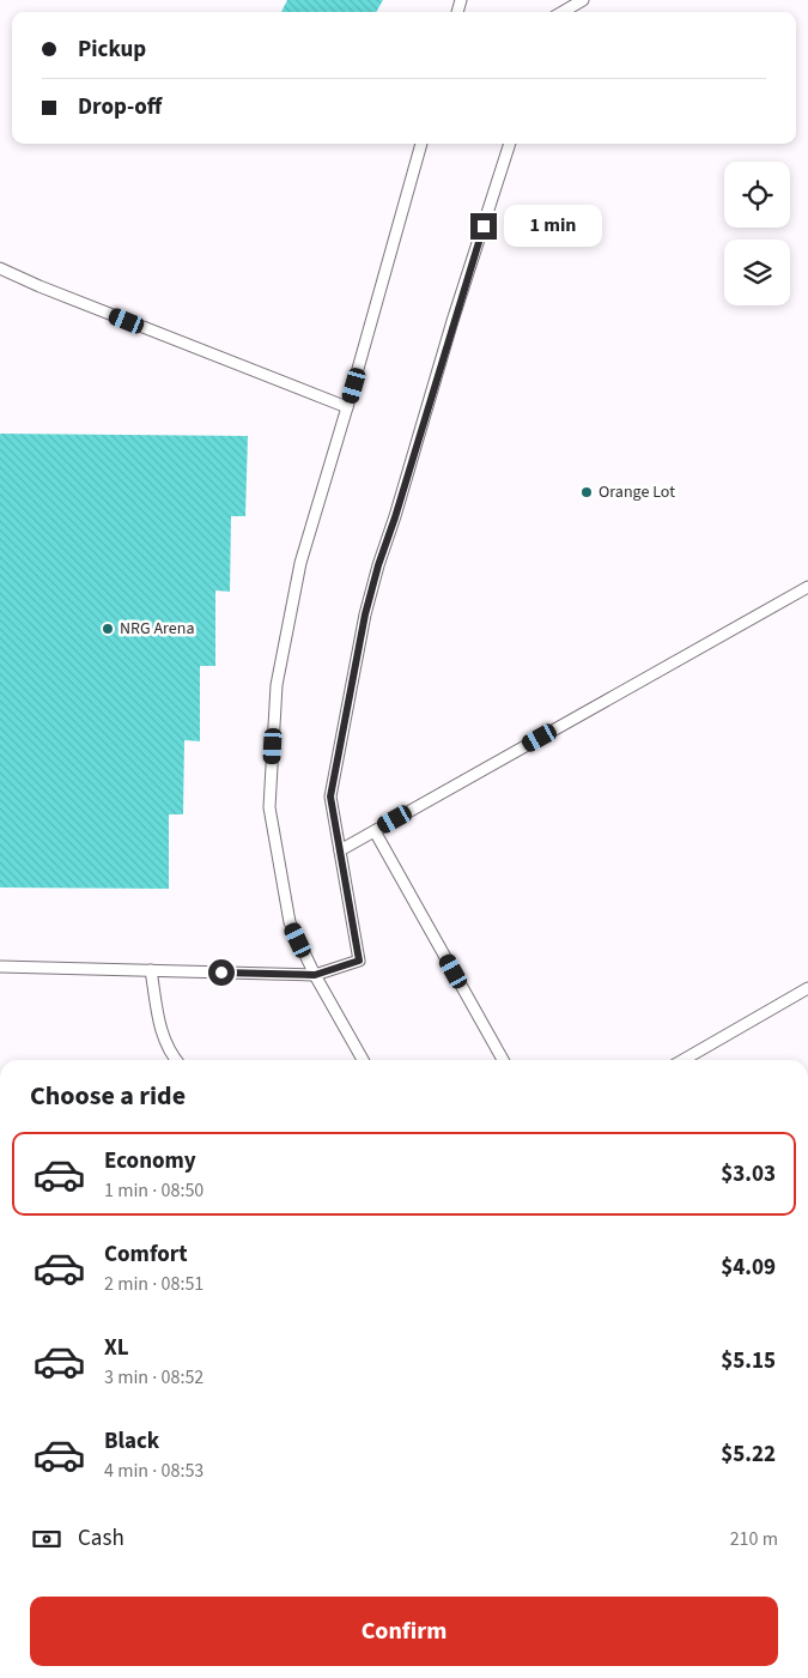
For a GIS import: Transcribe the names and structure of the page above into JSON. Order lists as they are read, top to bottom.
{
  "places": ["Orange Lot", "NRG Arena"],
  "page": {
    "banner": ["Pickup", "Drop-off"],
    "bubble": "1 min",
    "heading": "Choose a ride",
    "list": [
      {
        "name": "Economy",
        "note": "1 min · 08:50",
        "value": "$3.03"
      },
      {
        "name": "Comfort",
        "note": "2 min · 08:51",
        "value": "$4.09"
      },
      {
        "name": "XL",
        "note": "3 min · 08:52",
        "value": "$5.15"
      },
      {
        "name": "Black",
        "note": "4 min · 08:53",
        "value": "$5.22"
      }
    ],
    "pay": ["Cash", "210 m"],
    "buttons": "Confirm"
  }
}
